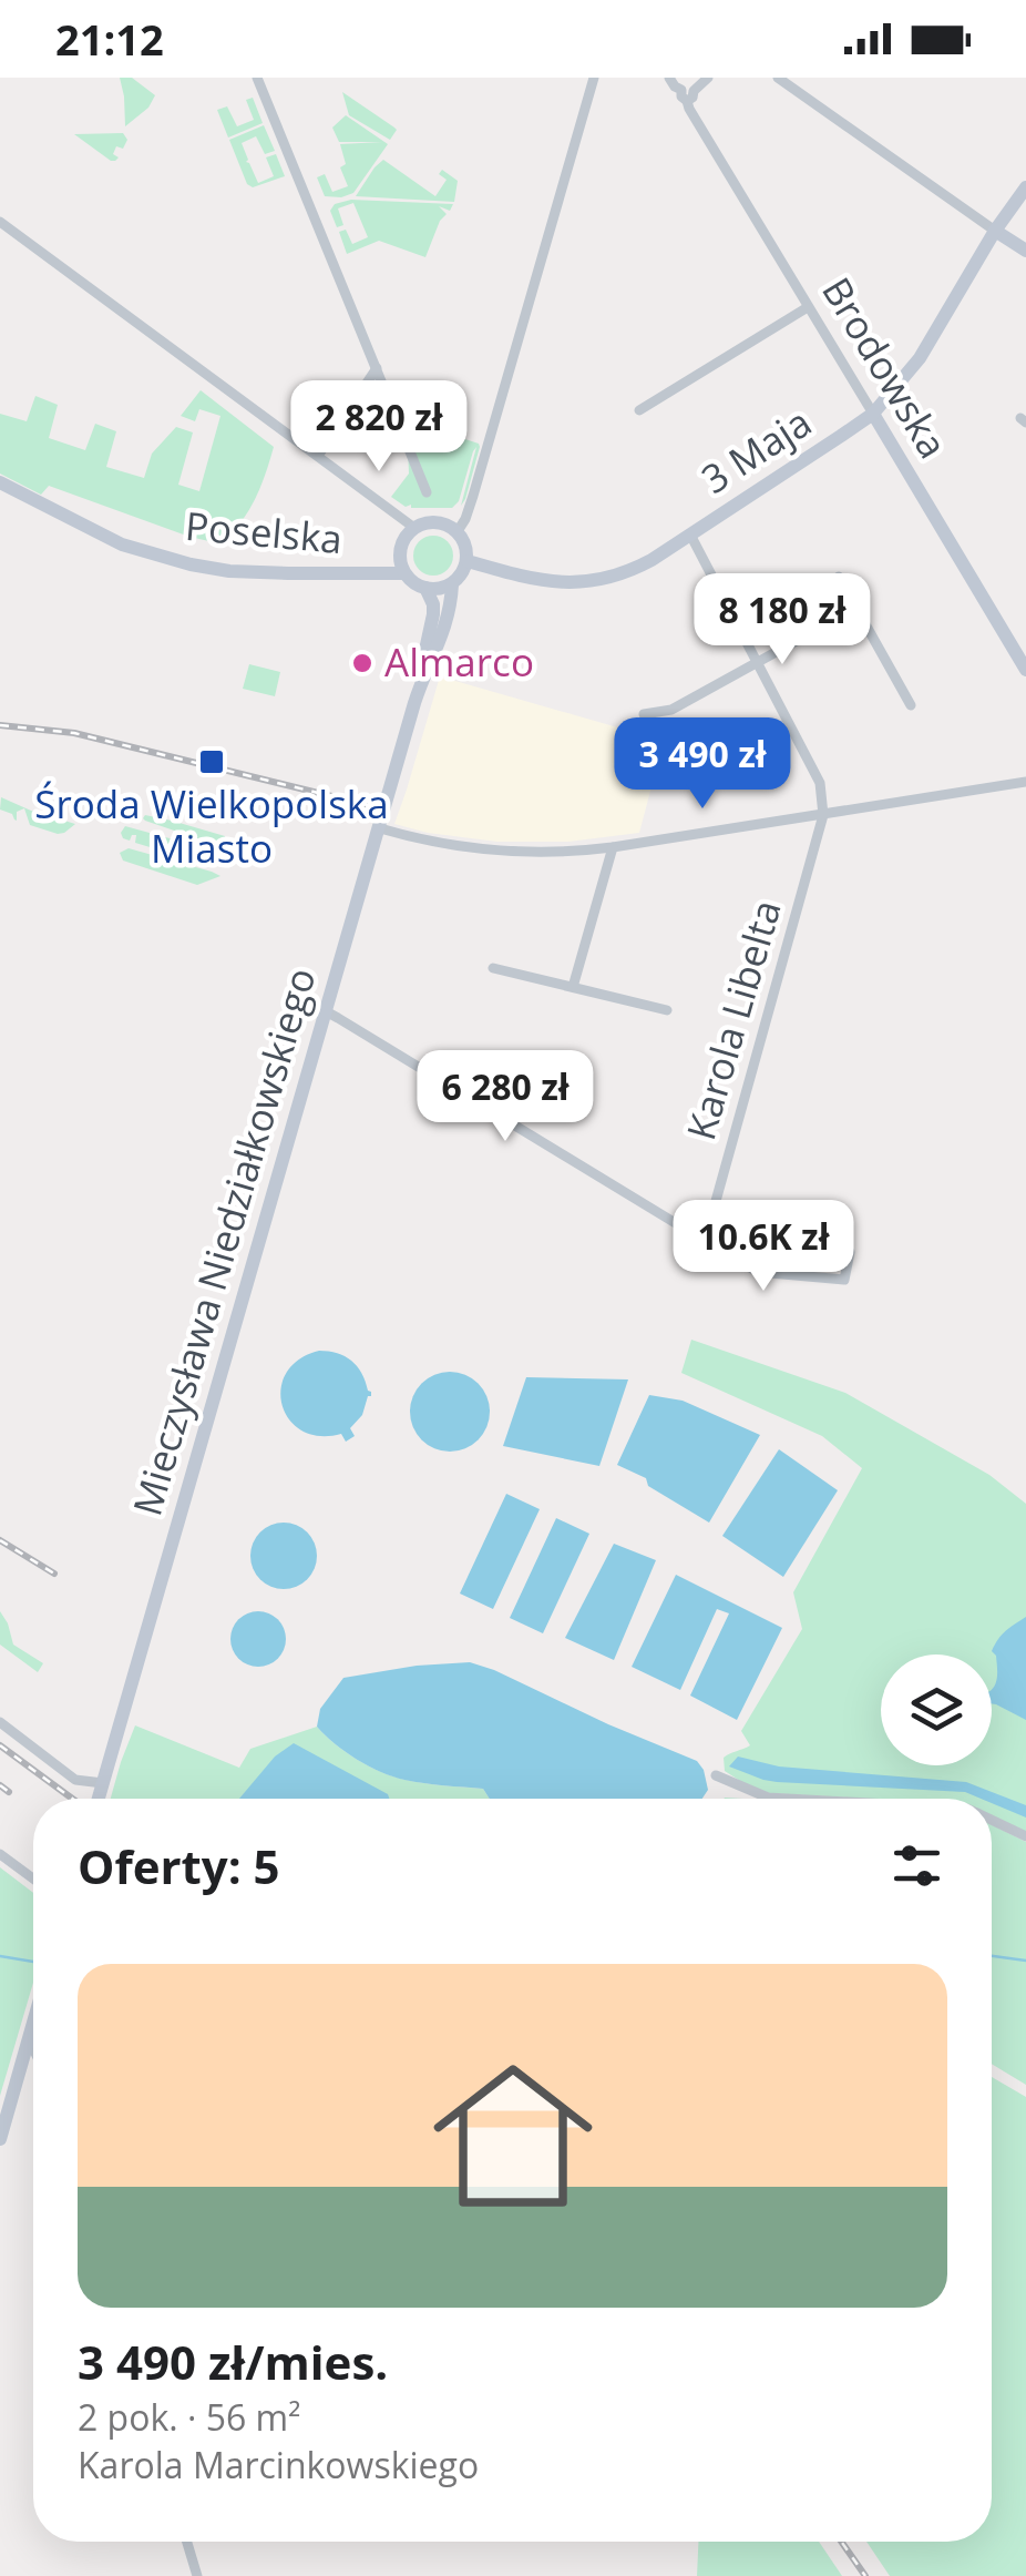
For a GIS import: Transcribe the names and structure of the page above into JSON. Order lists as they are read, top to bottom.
{
  "streets": {
    "street": [
      "Brodowska",
      "3 Maja",
      "Poselska",
      "Karola Libelta",
      "Mieczysława Niedziałkowskiego"
    ]
  },
  "crossings": [
    ["Brodowska", "3 Maja"],
    ["3 Maja", "Poselska"],
    ["3 Maja", "Mieczysława Niedziałkowskiego"],
    ["Poselska", "Mieczysława Niedziałkowskiego"]
  ],
  "places": {
    "other": ["Almarco"],
    "transit": ["Środa Wielkopolska Miasto"]
  },
  "page": {
    "status": "21:12",
    "price": [
      "2 820 zł",
      "8 180 zł",
      "3 490 zł",
      "6 280 zł",
      "10.6K zł"
    ],
    "heading": "Oferty: 5",
    "list": [
      {
        "name": "3 490 zł/mies.",
        "note": "2 pok. · 56 m² · Karola Marcinkowskiego"
      }
    ]
  }
}
